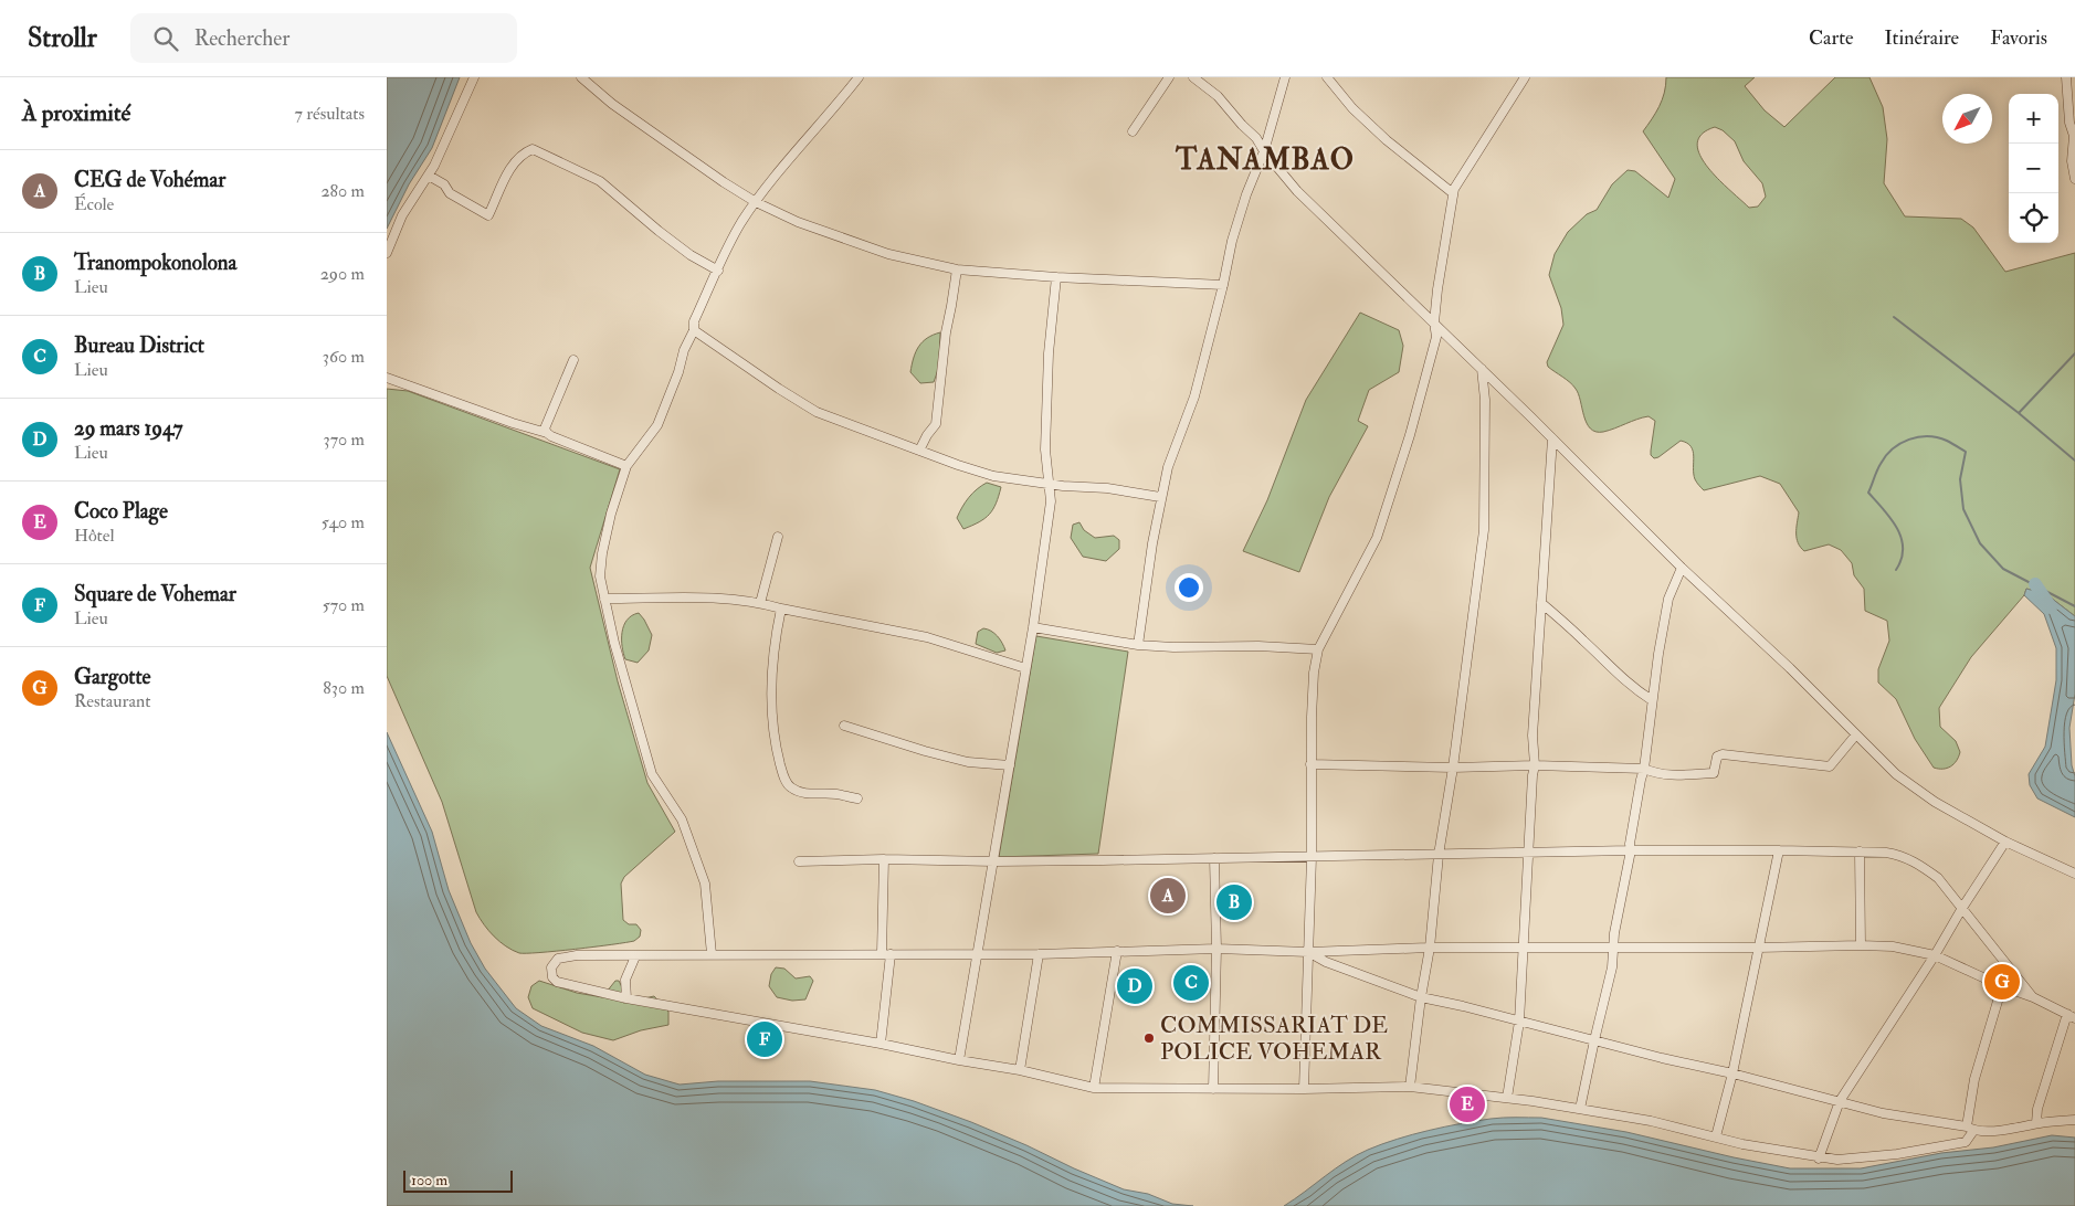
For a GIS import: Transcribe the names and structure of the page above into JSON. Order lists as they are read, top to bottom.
{
  "districts": ["TANAMBAO"],
  "places": ["COMMISSARIAT DE POLICE VOHEMAR"],
  "scale_bar": "100 m",
  "north": "bottom left",
  "page": {
    "header": "Strollr",
    "search": "Rechercher",
    "nav": ["Carte", "Itinéraire", "Favoris"],
    "heading": ["À proximité", "7 résultats"],
    "map_buttons": ["+", "−"],
    "list": [
      {
        "mark": "A",
        "name": "CEG de Vohémar",
        "note": "École",
        "value": "280 m"
      },
      {
        "mark": "B",
        "name": "Tranompokonolona",
        "note": "Lieu",
        "value": "290 m"
      },
      {
        "mark": "C",
        "name": "Bureau District",
        "note": "Lieu",
        "value": "360 m"
      },
      {
        "mark": "D",
        "name": "29 mars 1947",
        "note": "Lieu",
        "value": "370 m"
      },
      {
        "mark": "E",
        "name": "Coco Plage",
        "note": "Hôtel",
        "value": "540 m"
      },
      {
        "mark": "F",
        "name": "Square de Vohemar",
        "note": "Lieu",
        "value": "570 m"
      },
      {
        "mark": "G",
        "name": "Gargotte",
        "note": "Restaurant",
        "value": "830 m"
      }
    ],
    "pins": [
      "A",
      "B",
      "G",
      "C",
      "D",
      "F",
      "E"
    ],
    "scale": "100 m"
  }
}
